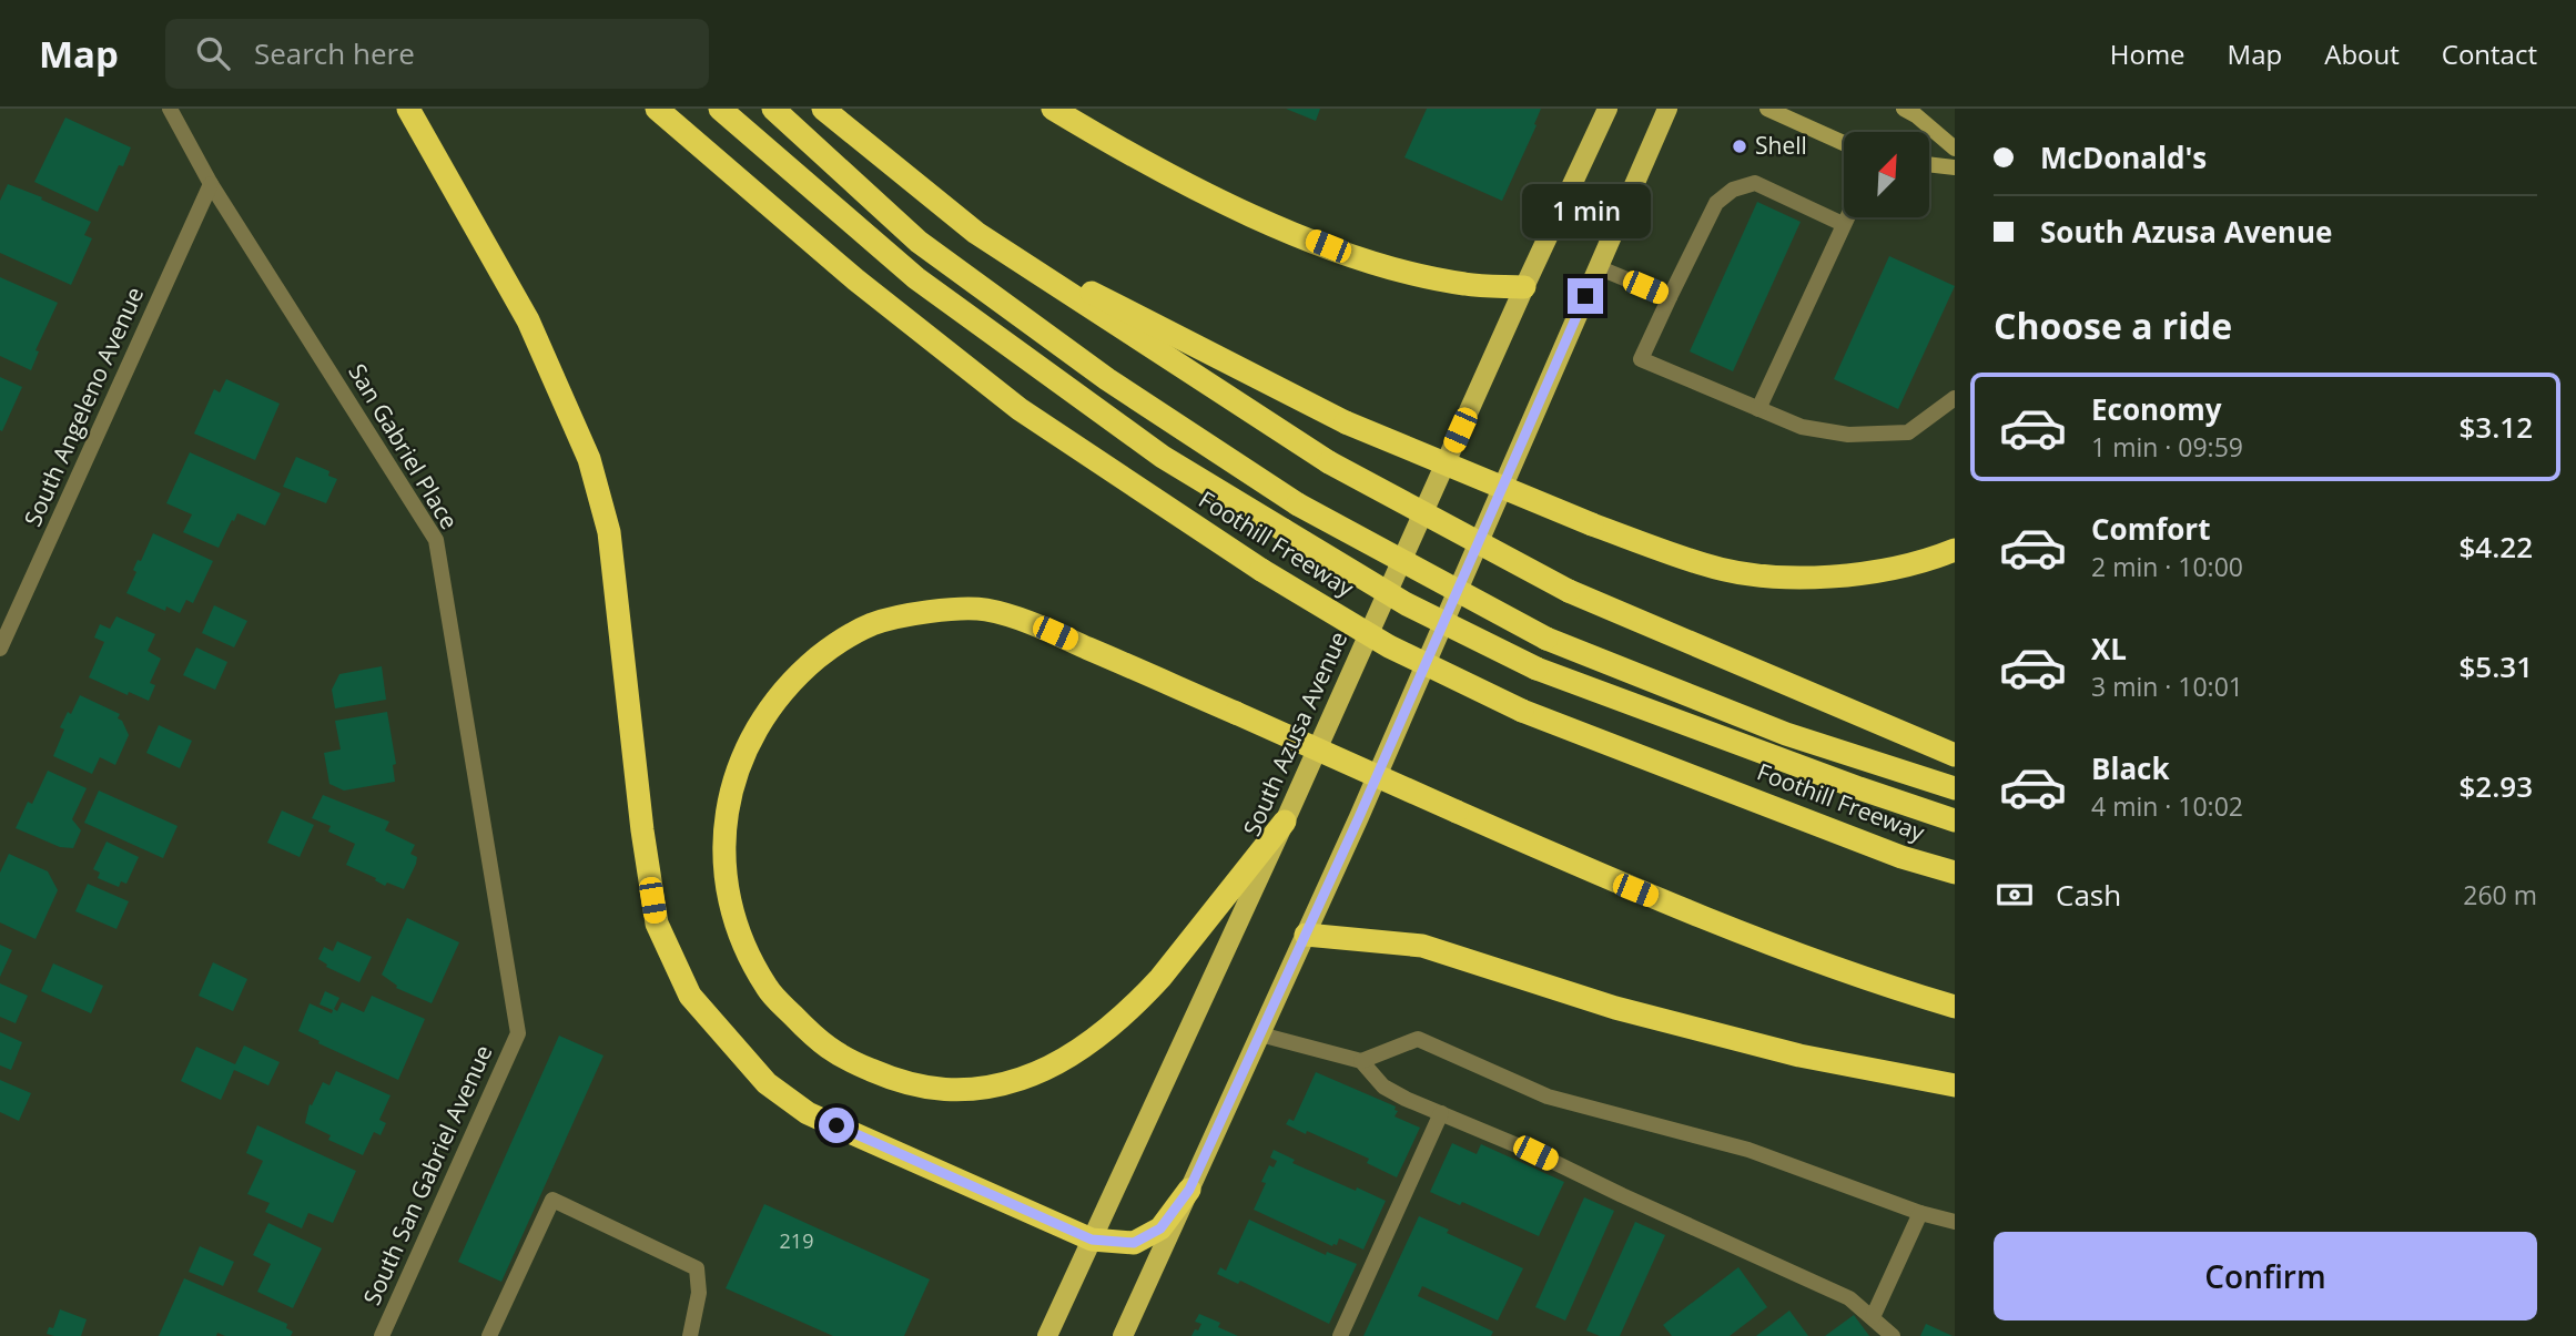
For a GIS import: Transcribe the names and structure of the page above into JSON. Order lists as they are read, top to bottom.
{
  "streets": {
    "highway": ["Foothill Freeway"],
    "main road": ["South Azusa Avenue"],
    "street": ["South Angeleno Avenue", "San Gabriel Place", "South San Gabriel Avenue"]
  },
  "crossings": [
    ["South Angeleno Avenue", "San Gabriel Place"],
    ["San Gabriel Place", "South San Gabriel Avenue"]
  ],
  "places": ["Shell"],
  "house_numbers": ["219"],
  "north": "top right",
  "page": {
    "header": "Map",
    "search": "Search here",
    "nav": [
      "Home",
      "Map",
      "About",
      "Contact"
    ],
    "banner": ["McDonald's", "South Azusa Avenue"],
    "bubble": "1 min",
    "heading": "Choose a ride",
    "list": [
      {
        "name": "Economy",
        "note": "1 min · 09:59",
        "value": "$3.12"
      },
      {
        "name": "Comfort",
        "note": "2 min · 10:00",
        "value": "$4.22"
      },
      {
        "name": "XL",
        "note": "3 min · 10:01",
        "value": "$5.31"
      },
      {
        "name": "Black",
        "note": "4 min · 10:02",
        "value": "$2.93"
      }
    ],
    "pay": ["Cash", "260 m"],
    "buttons": "Confirm"
  }
}
